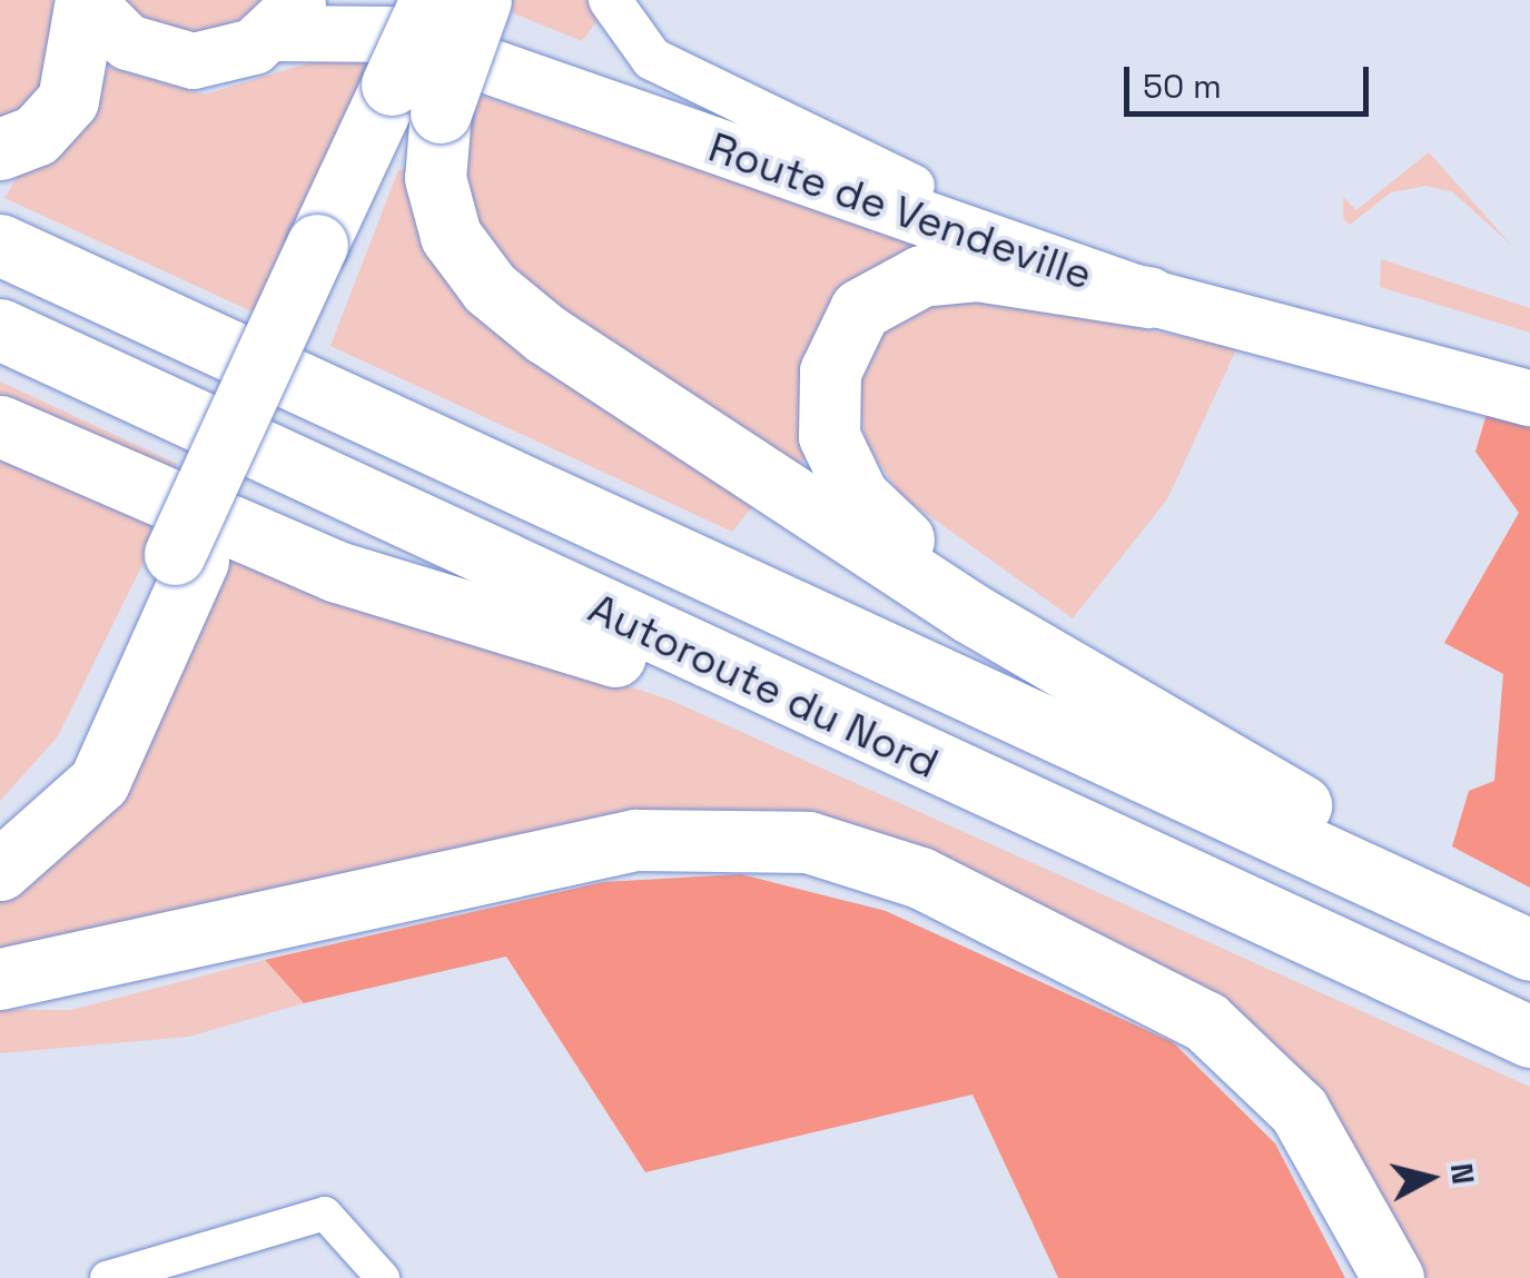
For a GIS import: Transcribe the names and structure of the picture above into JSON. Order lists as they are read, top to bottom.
{
  "streets": {
    "highway": ["Autoroute du Nord"],
    "main road": ["Route de Vendeville"]
  },
  "scale_bar": "50 m",
  "north": "right"
}
